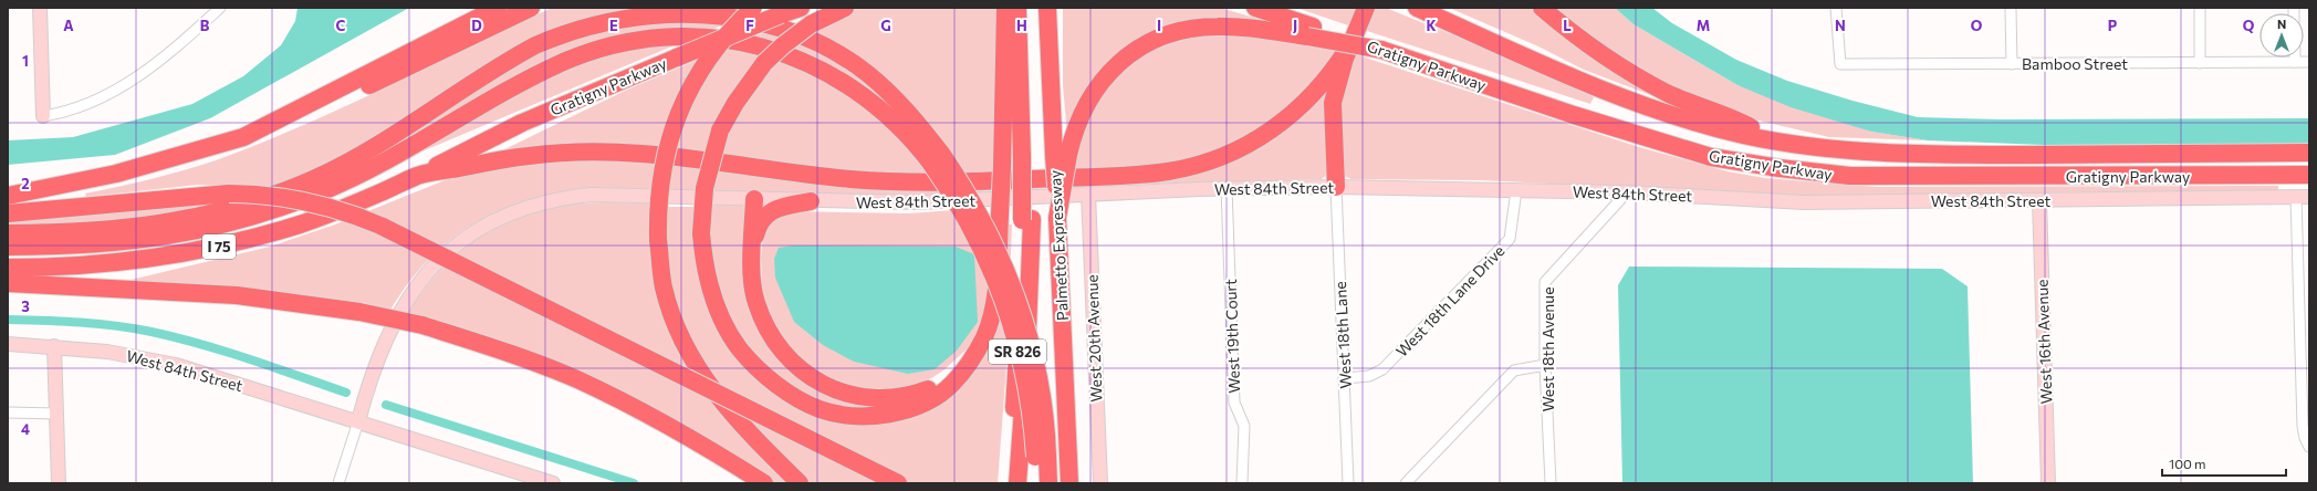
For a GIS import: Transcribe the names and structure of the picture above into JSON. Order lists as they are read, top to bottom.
{
  "streets": {
    "highway": [
      "Gratigny Parkway",
      "Palmetto Expressway",
      "I 75",
      "SR 826"
    ],
    "street": [
      "Bamboo Street",
      "West 84th Street",
      "West 18th Lane Drive",
      "West 18th Lane",
      "West 19th Court",
      "West 20th Avenue",
      "West 16th Avenue",
      "West 18th Avenue"
    ]
  },
  "crossings": [
    ["Gratigny Parkway", "I 75"],
    ["West 84th Street", "West 18th Lane Drive"],
    ["West 84th Street", "West 18th Lane"],
    ["West 84th Street", "West 19th Court"],
    ["West 84th Street", "West 20th Avenue"],
    ["West 84th Street", "West 16th Avenue"],
    ["West 84th Street", "West 18th Avenue"],
    ["West 18th Lane Drive", "West 18th Lane"]
  ],
  "scale_bar": "100 m",
  "north": "top",
  "grid": {
    "columns": [
      "A",
      "B",
      "C",
      "D",
      "E",
      "F",
      "G",
      "H",
      "I",
      "J",
      "K",
      "L",
      "M",
      "N",
      "O",
      "P",
      "Q"
    ],
    "rows": [
      "1",
      "2",
      "3",
      "4"
    ]
  }
}
